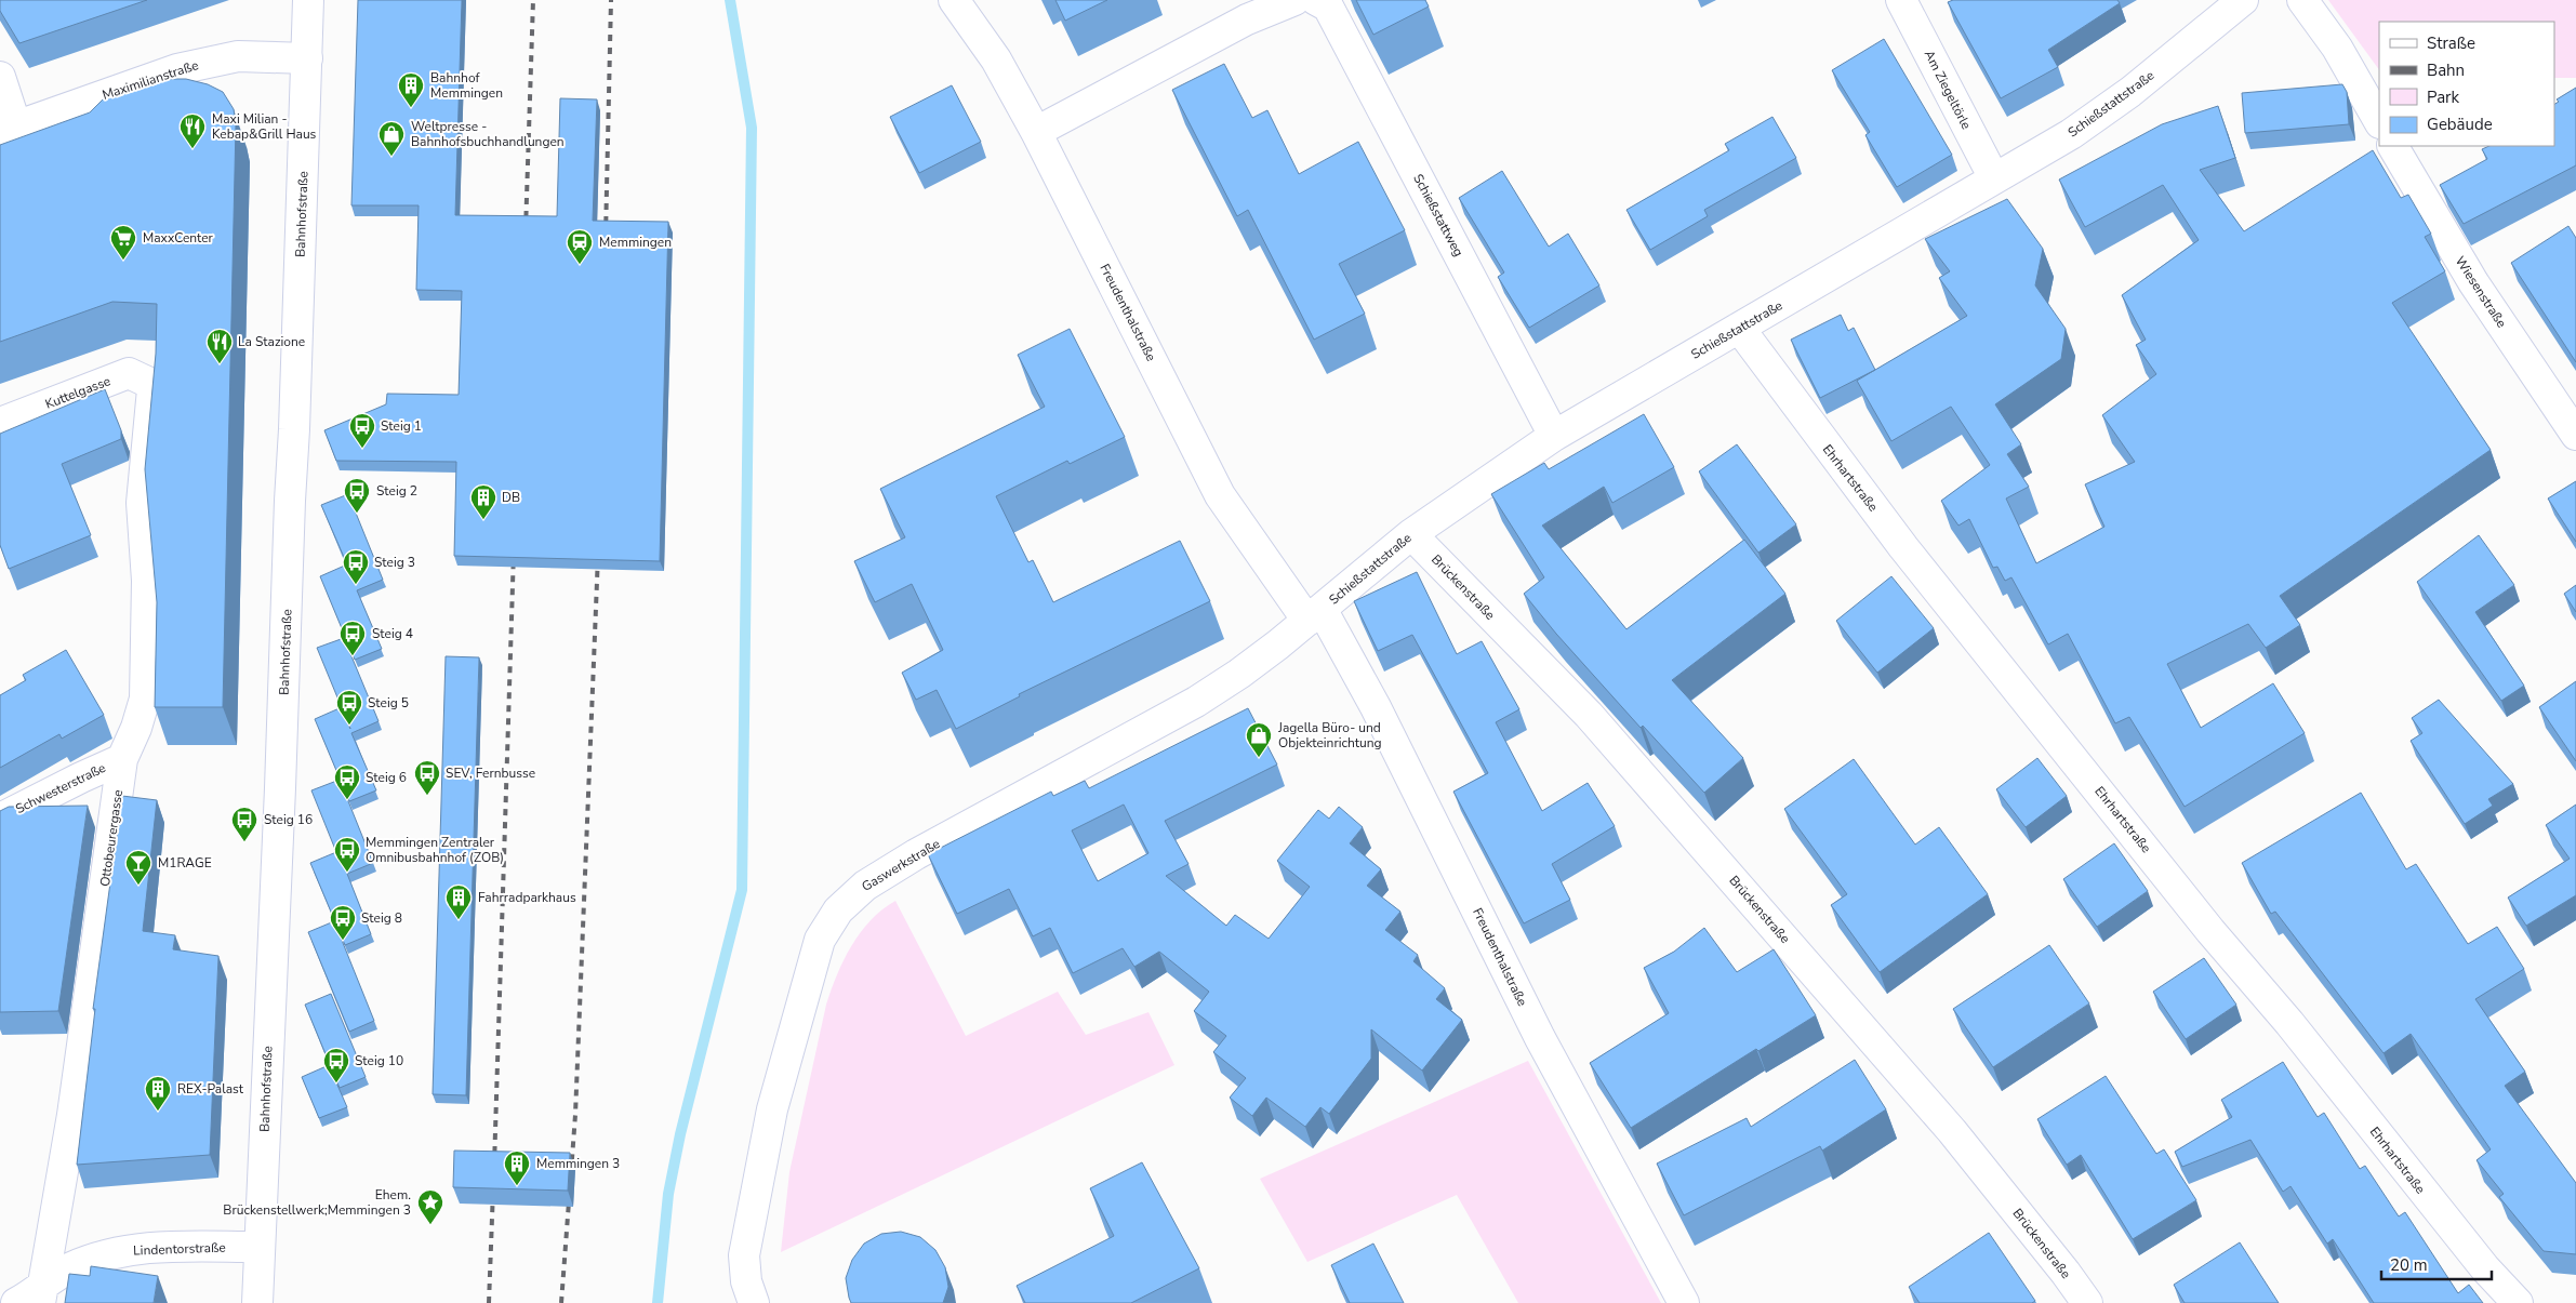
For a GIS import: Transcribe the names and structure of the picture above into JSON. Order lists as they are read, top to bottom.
{
  "streets": {
    "street": [
      "Maximilianstraße",
      "Am Ziegeltörle",
      "Schießstattstraße",
      "Bahnhofstraße",
      "Schießstattweg",
      "Wiesenstraße",
      "Freudenthalstraße",
      "Kuttelgasse",
      "Ehrhartstraße",
      "Brückenstraße",
      "Schwesterstraße",
      "Ottobeurergasse",
      "Gaswerkstraße",
      "Lindentorstraße"
    ]
  },
  "crossings": [
    ["Maximilianstraße", "Bahnhofstraße"],
    ["Am Ziegeltörle", "Schießstattstraße"],
    ["Schießstattstraße", "Schießstattweg"],
    ["Schießstattstraße", "Freudenthalstraße"],
    ["Schießstattstraße", "Ehrhartstraße"],
    ["Schießstattstraße", "Brückenstraße"],
    ["Schießstattstraße", "Gaswerkstraße"],
    ["Bahnhofstraße", "Lindentorstraße"],
    ["Kuttelgasse", "Ottobeurergasse"],
    ["Schwesterstraße", "Ottobeurergasse"],
    ["Ottobeurergasse", "Lindentorstraße"]
  ],
  "places": {
    "building": [
      "Bahnhof Memmingen",
      "DB",
      "Fahrradparkhaus",
      "REX-Palast",
      "Memmingen 3"
    ],
    "restaurant": ["Maxi Milian - Kebap&Grill Haus", "La Stazione"],
    "shop": ["Weltpresse - Bahnhofsbuchhandlungen", "Jagella Büro- und Objekteinrichtung"],
    "supermarket": ["MaxxCenter"],
    "station": ["Memmingen"],
    "bus stop": [
      "Steig 1",
      "Steig 2",
      "Steig 3",
      "Steig 4",
      "Steig 5",
      "SEV, Fernbusse",
      "Steig 6",
      "Steig 16",
      "Memmingen Zentraler Omnibusbahnhof (ZOB)",
      "Steig 8",
      "Steig 10"
    ],
    "bar": ["M1RAGE"],
    "place": ["Ehem. Brückenstellwerk;Memmingen 3"]
  },
  "legend": [
    "Straße",
    "Bahn",
    "Park",
    "Gebäude"
  ],
  "scale_bar": "20 m"
}
